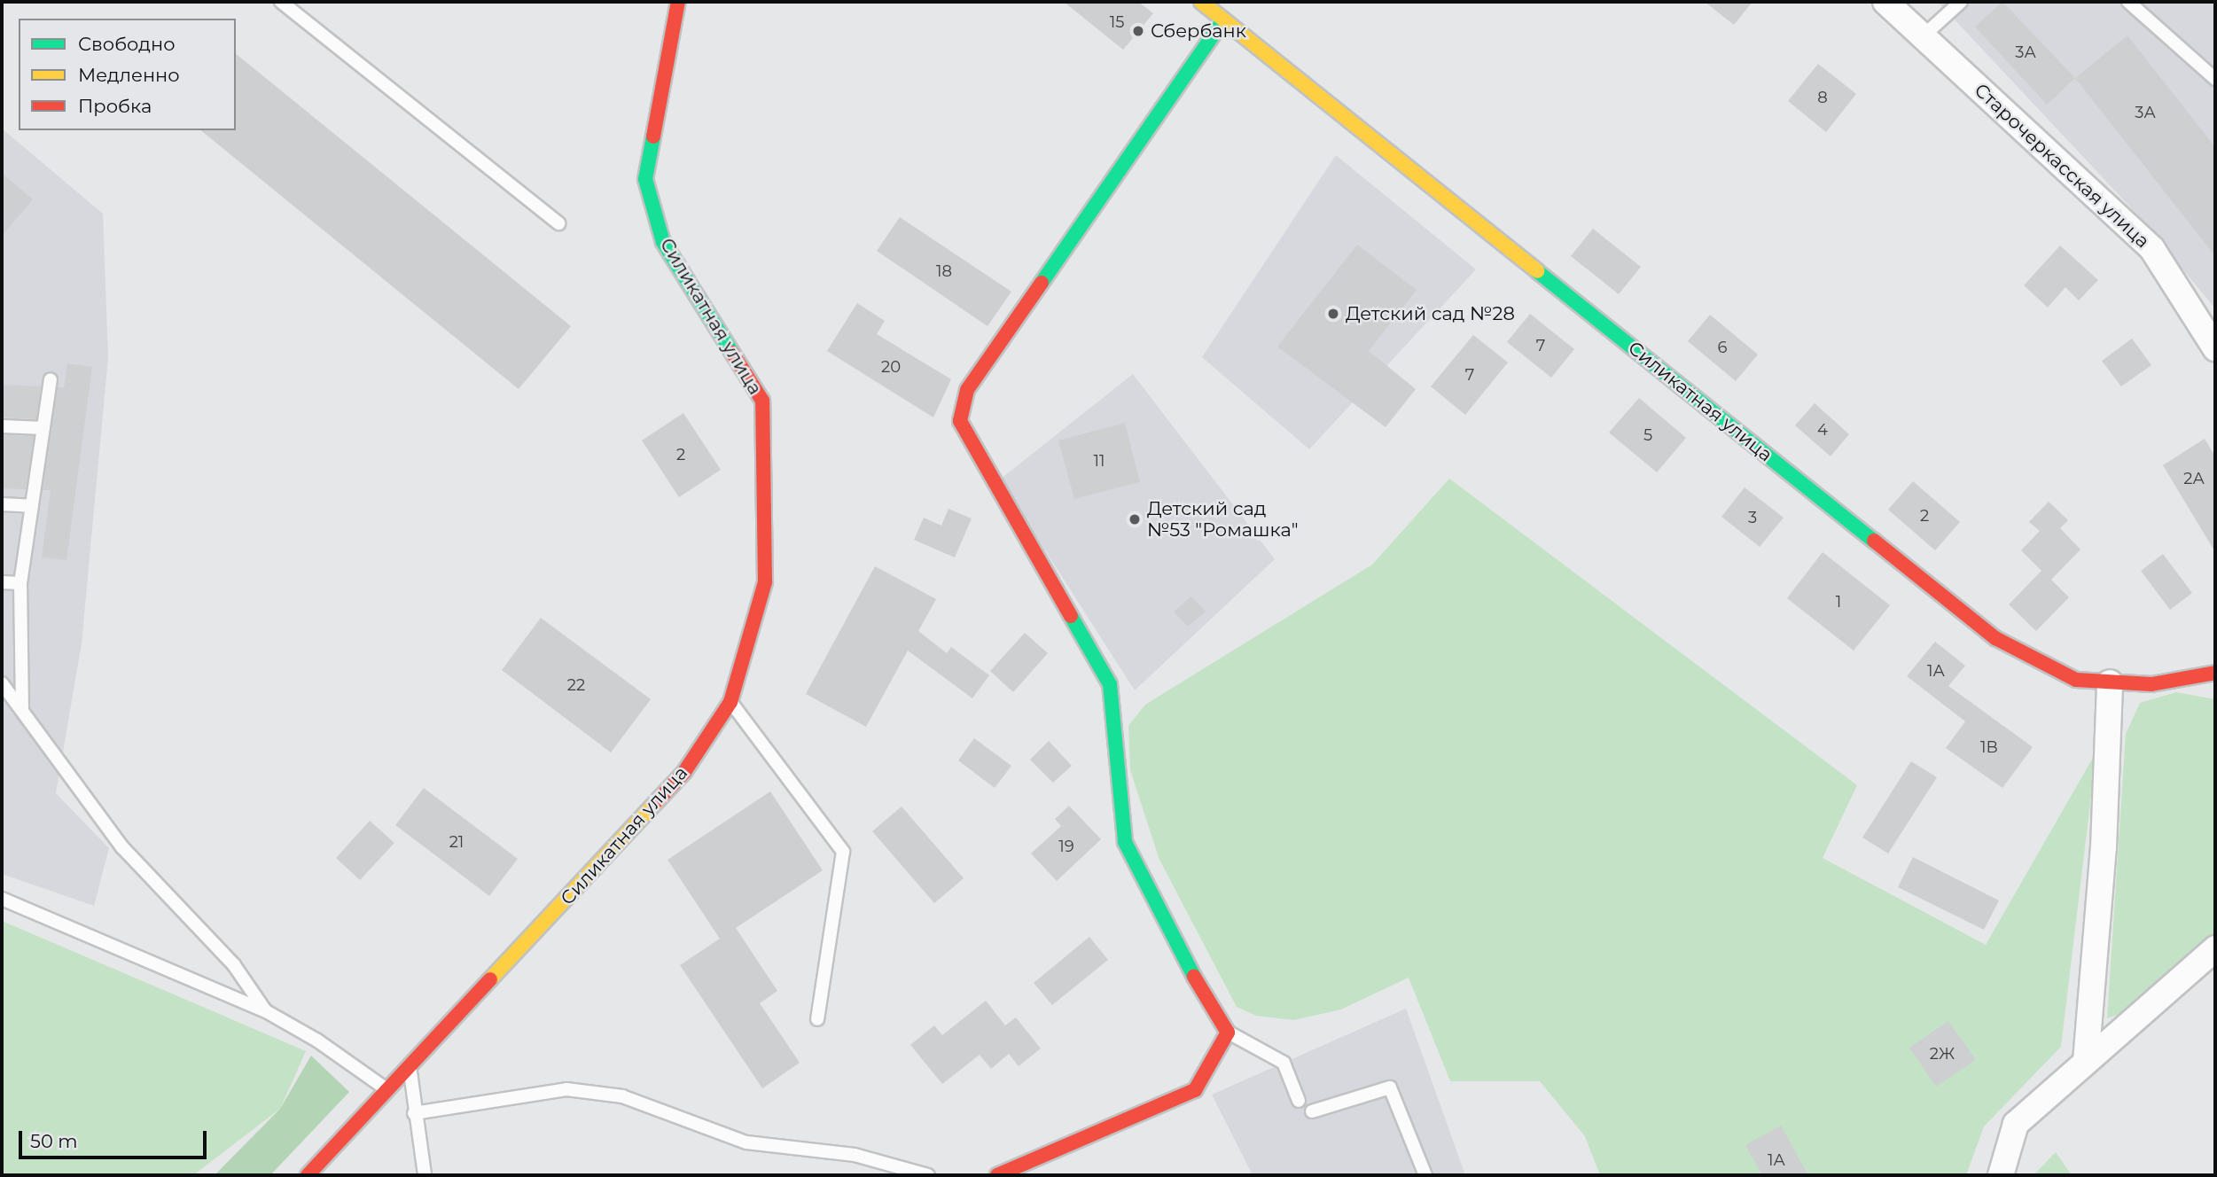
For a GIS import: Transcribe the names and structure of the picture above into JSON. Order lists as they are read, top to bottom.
{
  "streets": {
    "street": ["Старочеркасская улица", "Силикатная улица"]
  },
  "places": ["Сбербанк", "Детский сад №28", "Детский сад №53 \"Ромашка\""],
  "house_numbers": [
    "15",
    "3А",
    "8",
    "3А",
    "18",
    "7",
    "6",
    "20",
    "7",
    "4",
    "5",
    "2",
    "11",
    "2А",
    "2",
    "3",
    "1",
    "1А",
    "22",
    "1В",
    "21",
    "19",
    "2Ж",
    "1А"
  ],
  "legend": ["Свободно", "Медленно", "Пробка"],
  "scale_bar": "50 m"
}
